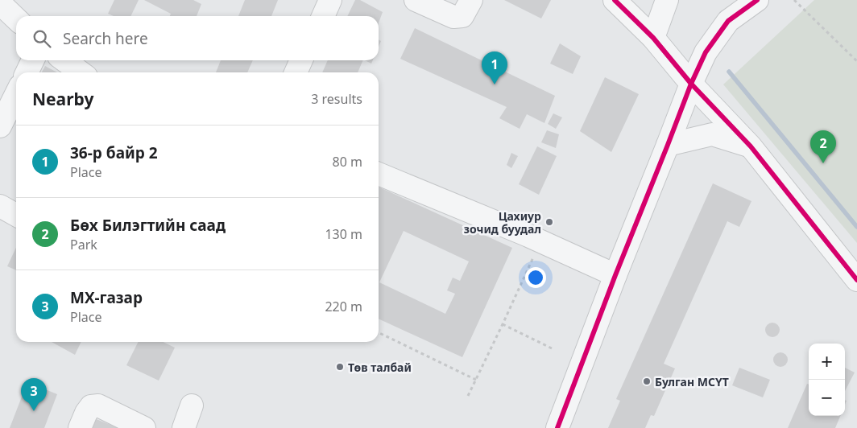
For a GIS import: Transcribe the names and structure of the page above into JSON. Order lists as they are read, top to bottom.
{
  "places": ["Цахиур зочид буудал", "Төв талбай", "Булган МСҮТ"],
  "page": {
    "search": "Search here",
    "pins": ["1", "2", "3"],
    "heading": ["Nearby", "3 results"],
    "list": [
      {
        "mark": "1",
        "name": "36-р байр 2",
        "note": "Place",
        "value": "80 m"
      },
      {
        "mark": "2",
        "name": "Бөх Билэгтийн саад",
        "note": "Park",
        "value": "130 m"
      },
      {
        "mark": "3",
        "name": "МХ-газар",
        "note": "Place",
        "value": "220 m"
      }
    ],
    "map_buttons": ["+", "−"]
  }
}
